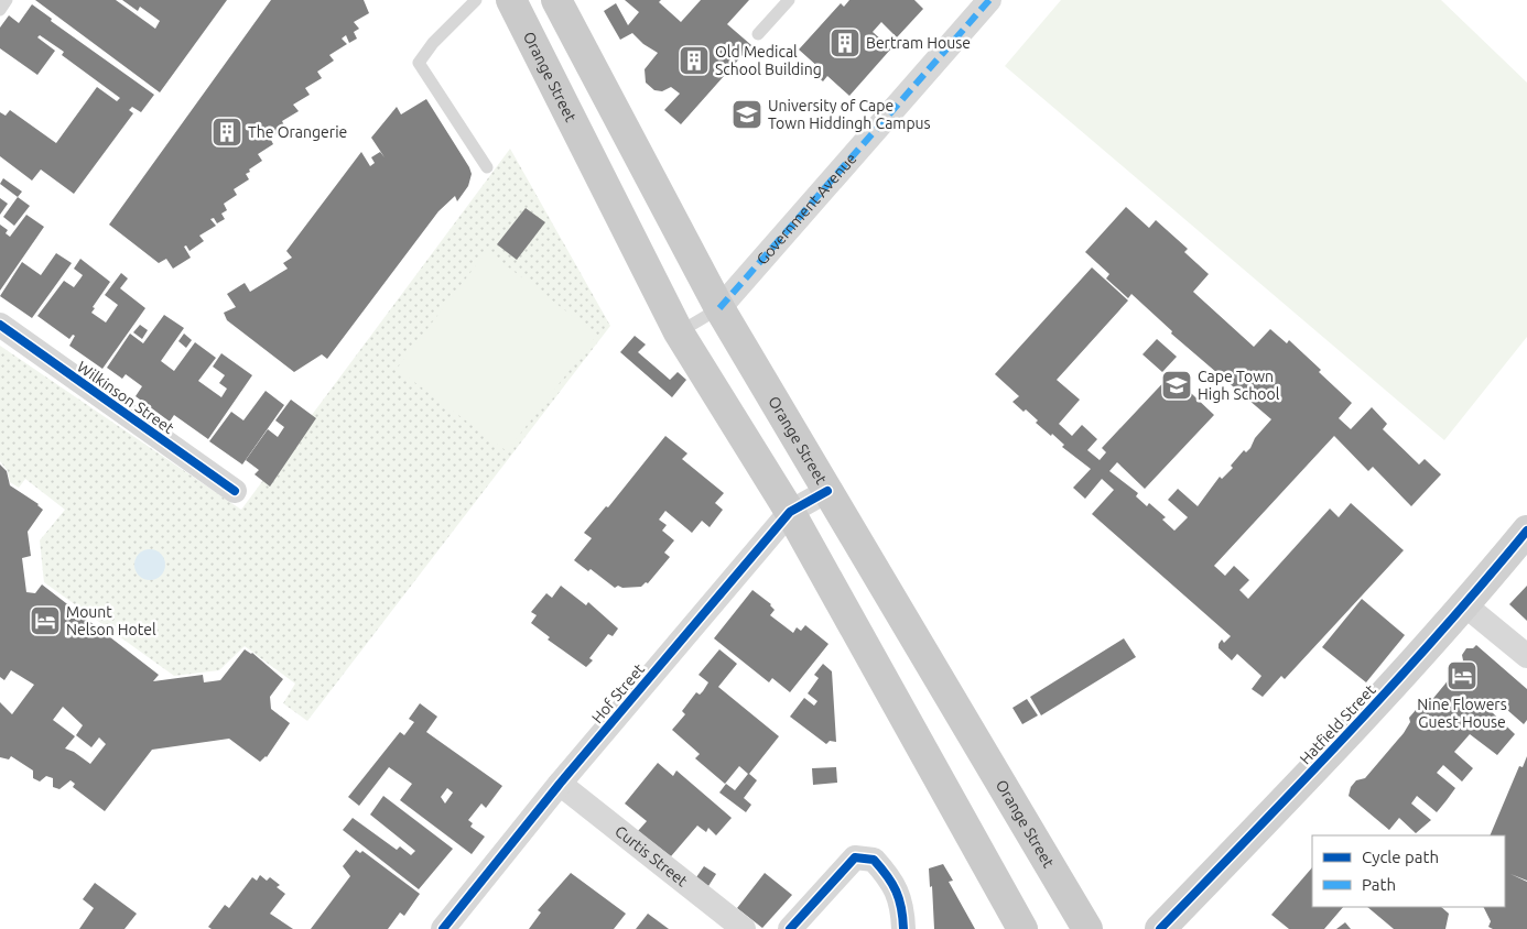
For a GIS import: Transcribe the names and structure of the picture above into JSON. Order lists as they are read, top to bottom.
{
  "streets": {
    "main road": ["Orange Street"],
    "street": [
      "Government Avenue",
      "Wilkinson Street",
      "Hof Street",
      "Hatfield Street",
      "Curtis Street"
    ]
  },
  "crossings": [
    ["Orange Street", "Government Avenue"],
    ["Orange Street", "Hof Street"],
    ["Hof Street", "Curtis Street"]
  ],
  "places": {
    "building": ["Bertram House", "Old Medical School Building", "The Orangerie"],
    "school or university": ["University of Cape Town Hiddingh Campus", "Cape Town High School"],
    "hotel": ["Mount Nelson Hotel", "Nine Flowers Guest House"]
  },
  "legend": ["Cycle path", "Path"]
}
